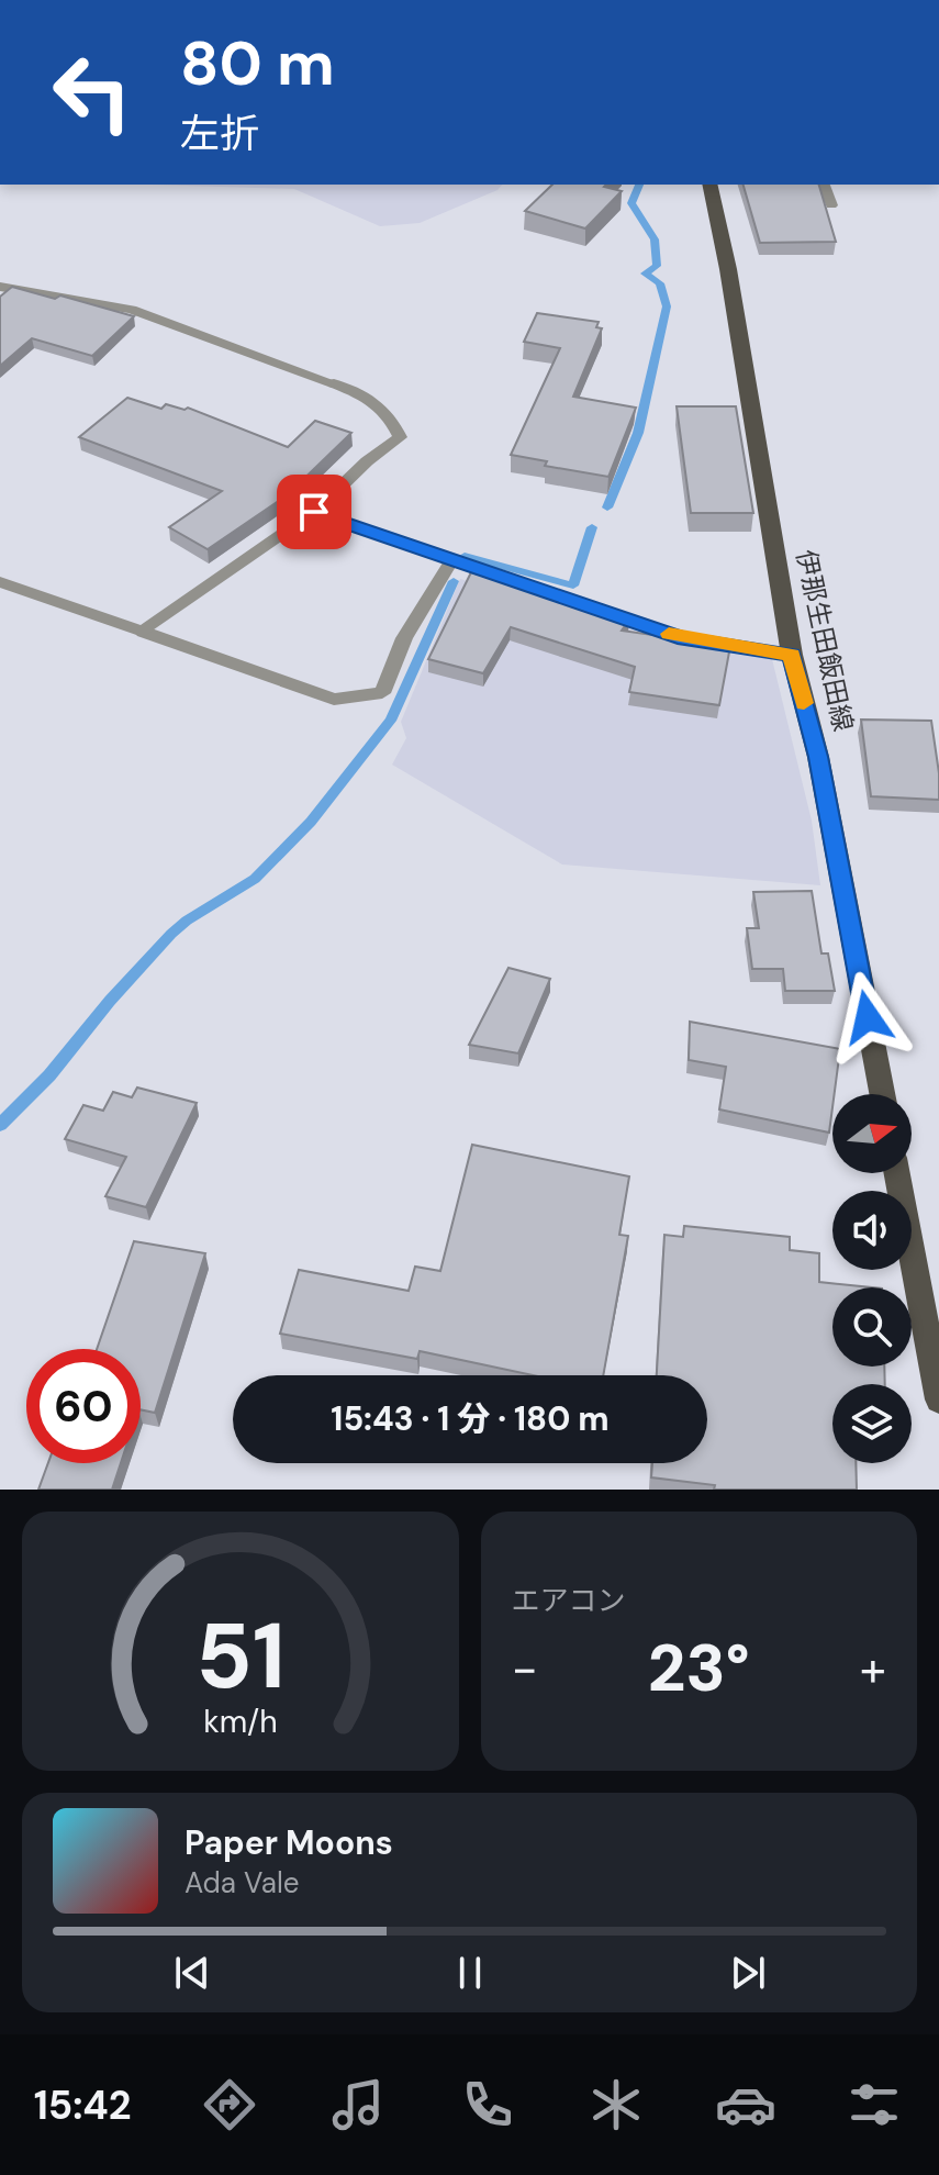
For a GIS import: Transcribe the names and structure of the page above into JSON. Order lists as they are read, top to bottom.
{
  "streets": {
    "main road": ["伊那生田飯田線"]
  },
  "north": "right",
  "page": {
    "turn": ["80 m", "左折"],
    "limit": "60",
    "trip": "15:43 · 1 分 · 180 m",
    "tile": "エアコン",
    "heat": ["−", "23°", "+"],
    "song": ["Paper Moons", "Ada Vale"],
    "tabs": "15:42",
    "gauge": ["51", "km/h"]
  }
}
